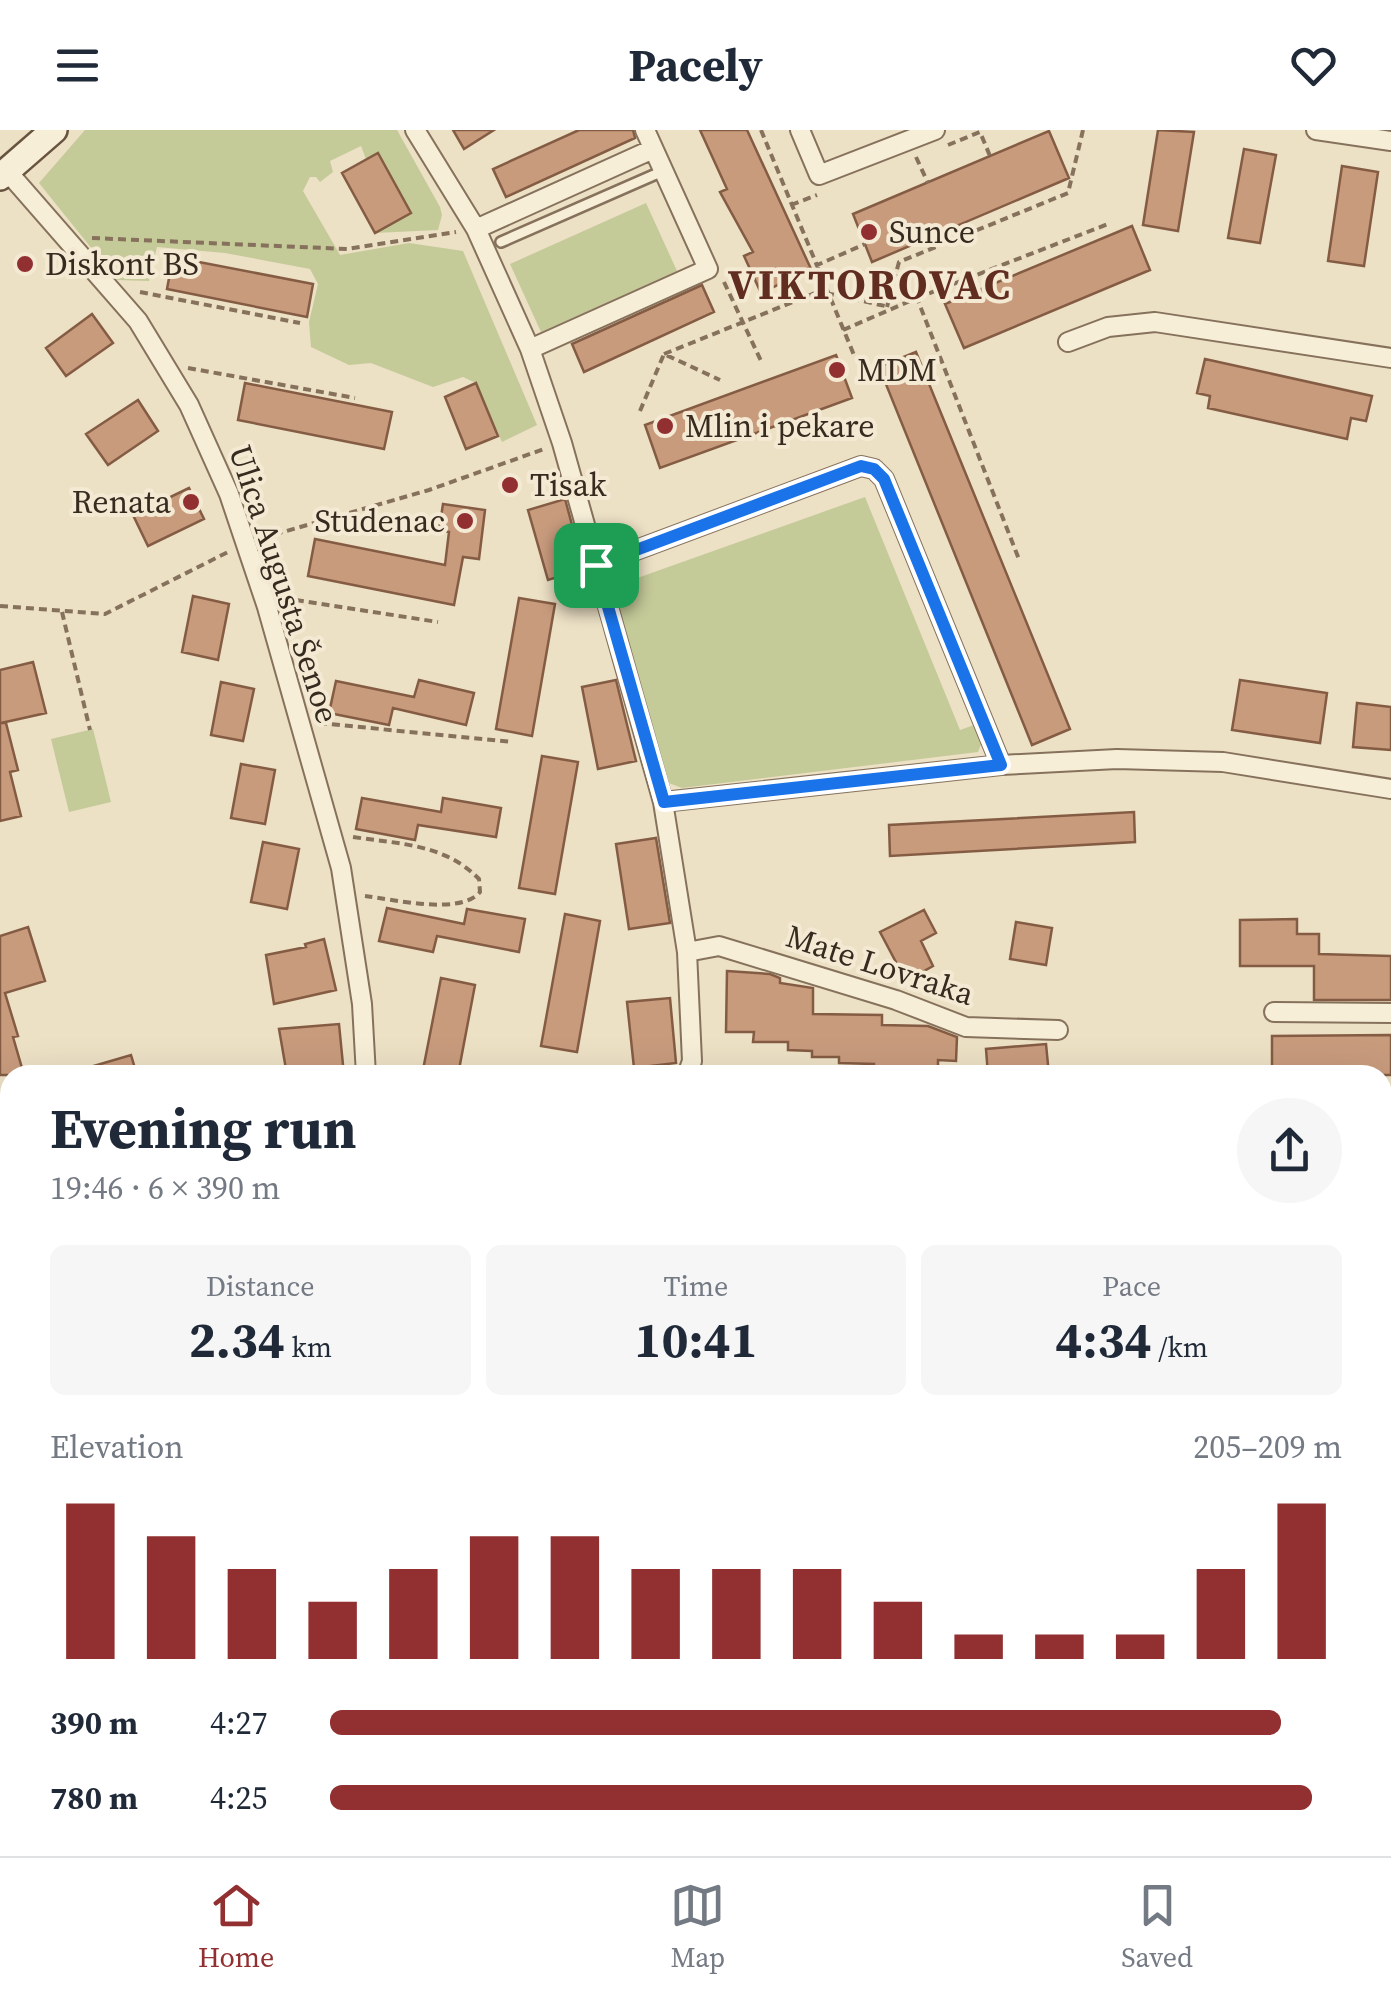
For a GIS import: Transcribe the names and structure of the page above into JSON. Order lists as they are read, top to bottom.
{
  "streets": {
    "street": ["Ulica Augusta Šenoe", "Mate Lovraka"]
  },
  "districts": ["VIKTOROVAC"],
  "places": [
    "Sunce",
    "Diskont BS",
    "MDM",
    "Mlin i pekare",
    "Tisak",
    "Renata",
    "Studenac"
  ],
  "page": {
    "header": "Pacely",
    "heading": ["Evening run", "19:46 · 6 × 390 m"],
    "stats": [
      ["Distance", "2.34 km"],
      ["Time", "10:41"],
      ["Pace", "4:34 /km"]
    ],
    "chart": ["Elevation", "205–209 m"],
    "list": [
      {
        "name": "390 m",
        "note": "4:27"
      },
      {
        "name": "780 m",
        "note": "4:25"
      }
    ],
    "tabs": ["Home", "Map", "Saved"]
  }
}
